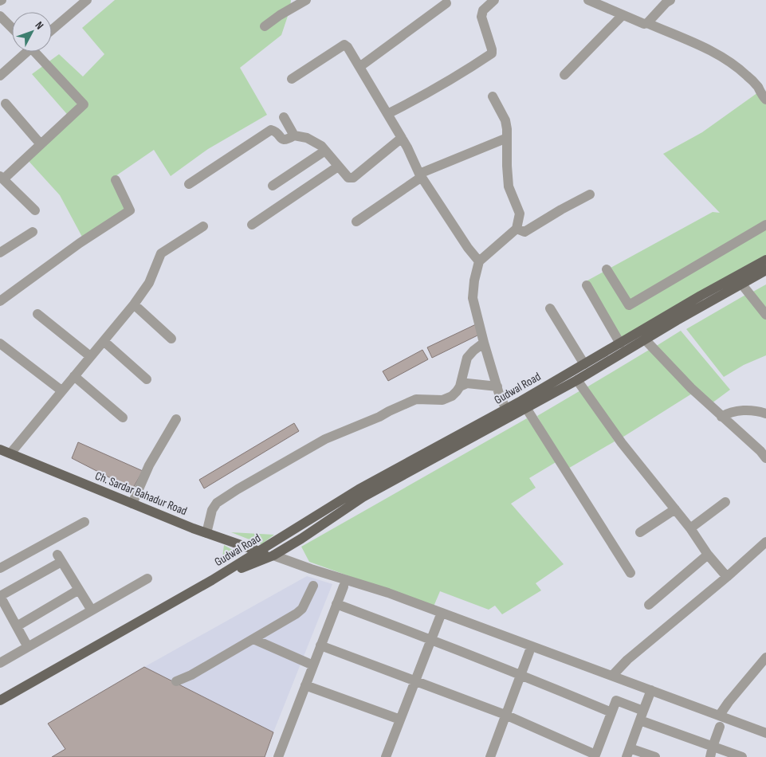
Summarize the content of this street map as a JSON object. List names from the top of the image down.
{
  "streets": {
    "main road": ["Gudwal Road", "Ch. Sardar Bahadur Road"]
  },
  "crossings": [
    ["Gudwal Road", "Ch. Sardar Bahadur Road"]
  ],
  "north": "top right"
}
